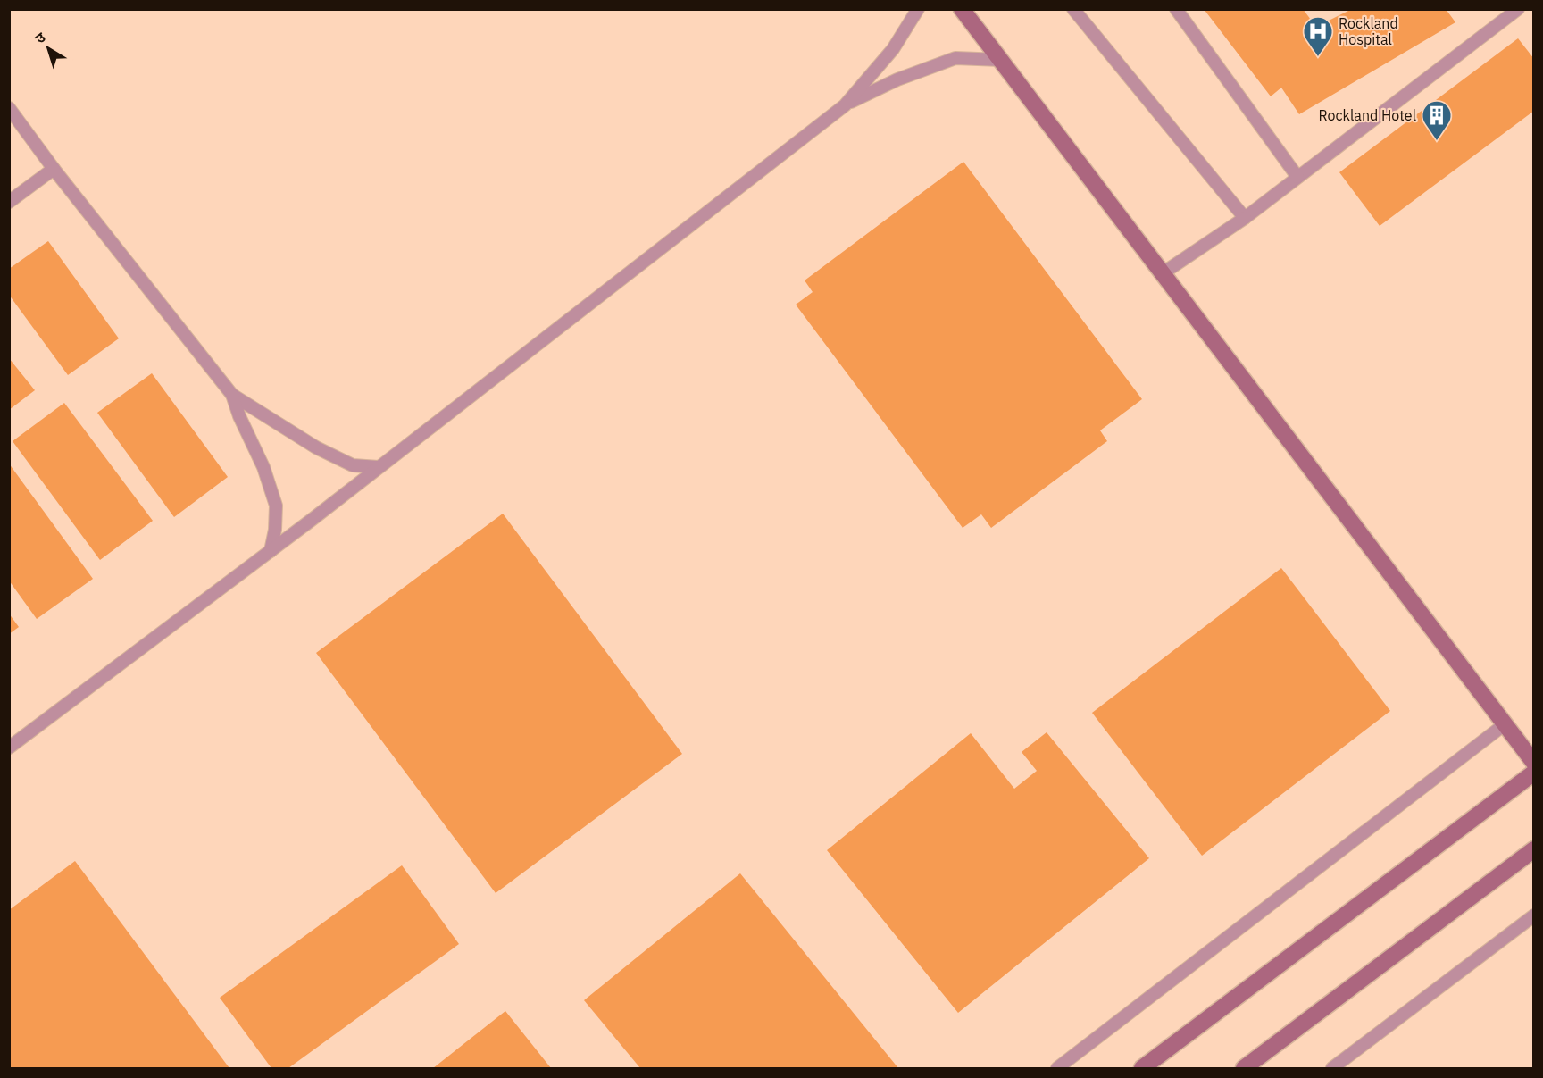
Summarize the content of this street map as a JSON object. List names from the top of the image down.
{
  "places": {
    "hospital": ["Rockland Hospital"],
    "building": ["Rockland Hotel"]
  },
  "north": "top left"
}
